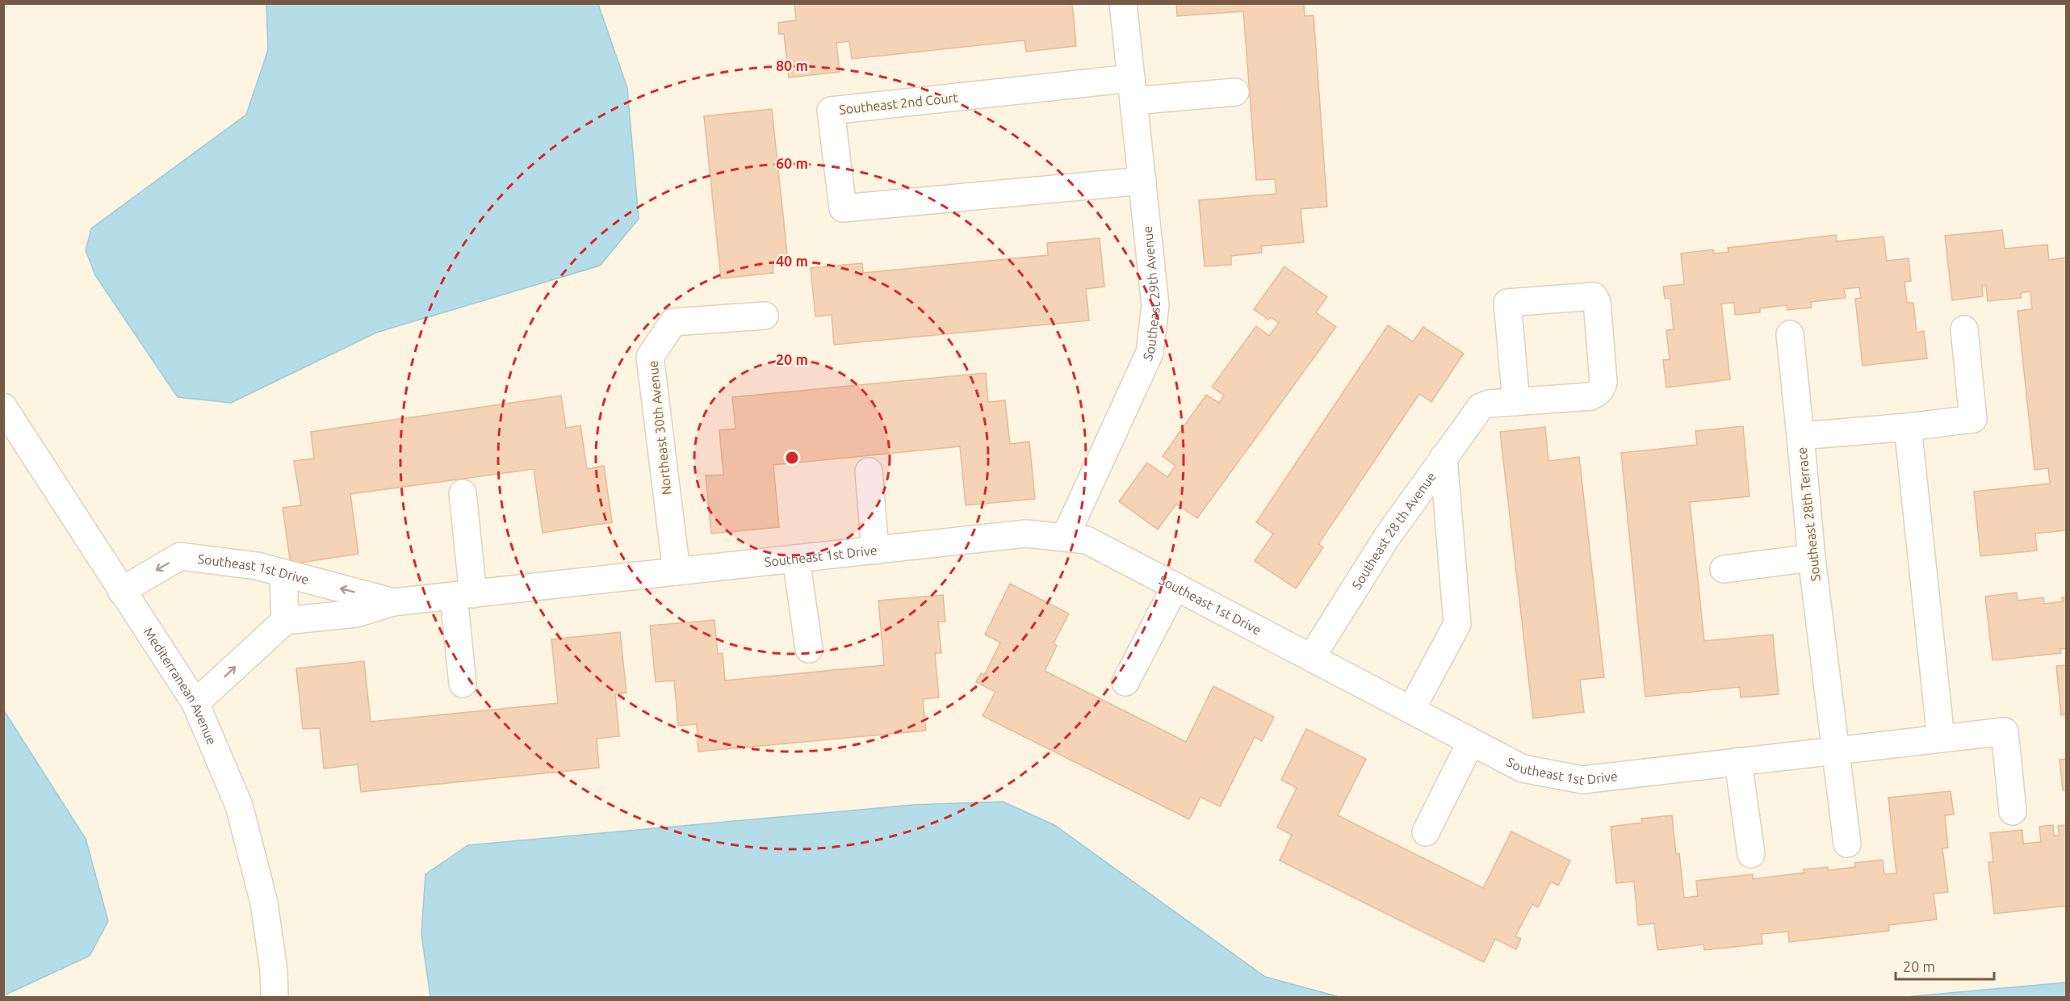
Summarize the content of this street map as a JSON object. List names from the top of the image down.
{
  "streets": {
    "street": [
      "Southeast 2nd Court",
      "Southeast 29th Avenue",
      "Northeast 30th Avenue",
      "Southeast 28th Terrace",
      "Southeast 28 th Avenue",
      "Southeast 1st Drive",
      "Mediterranean Avenue"
    ]
  },
  "crossings": [
    ["Southeast 2nd Court", "Southeast 29th Avenue"],
    ["Southeast 29th Avenue", "Southeast 1st Drive"],
    ["Northeast 30th Avenue", "Southeast 1st Drive"],
    ["Southeast 28th Terrace", "Southeast 1st Drive"],
    ["Southeast 28 th Avenue", "Southeast 1st Drive"],
    ["Southeast 1st Drive", "Mediterranean Avenue"]
  ],
  "scale_bar": "20 m",
  "rings": [
    "80 m",
    "60 m",
    "40 m",
    "20 m"
  ]
}
